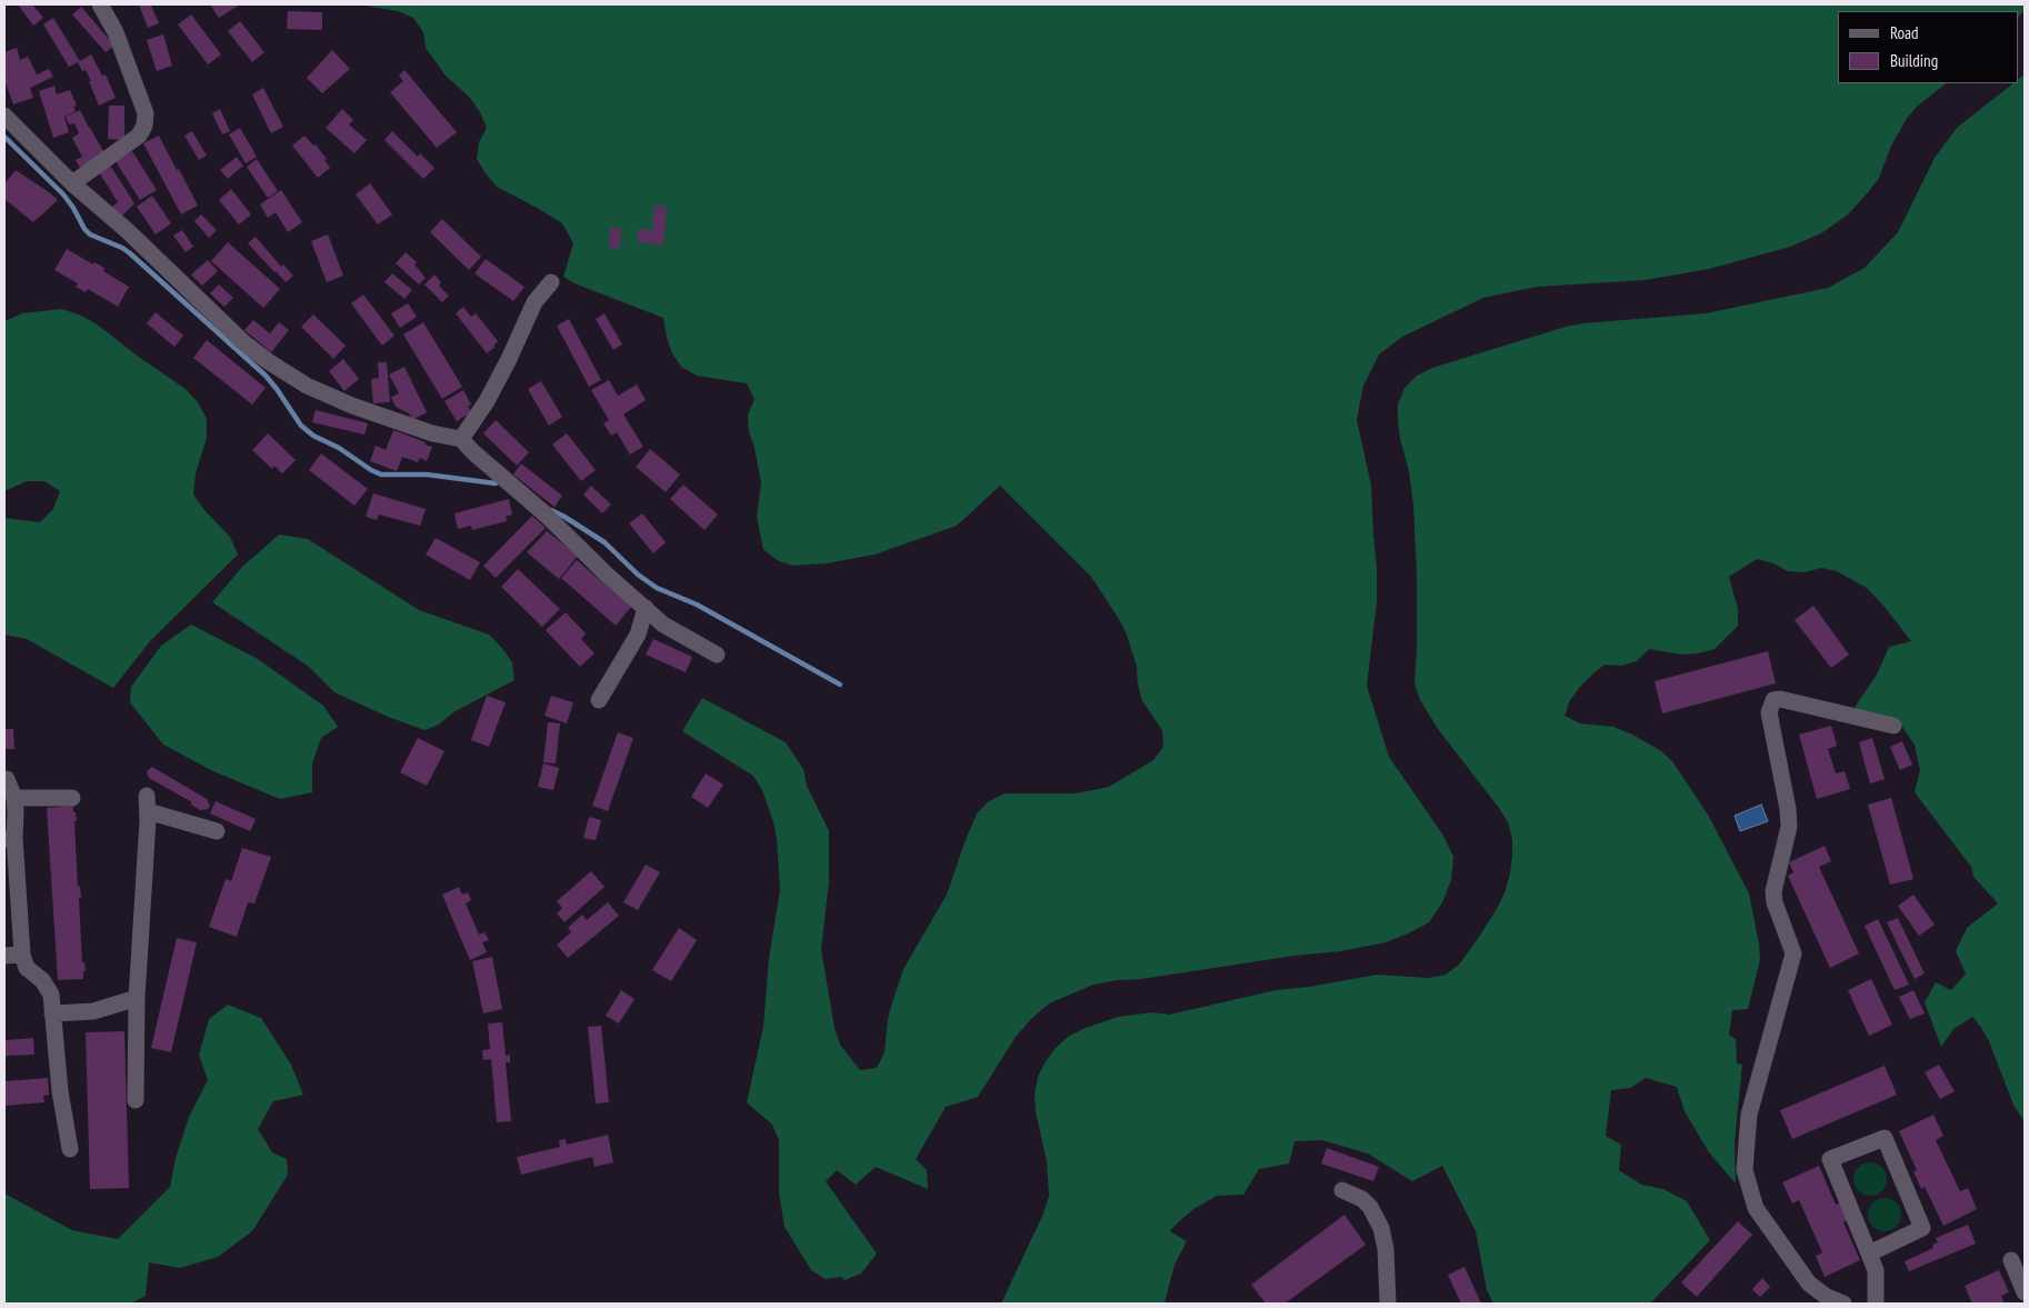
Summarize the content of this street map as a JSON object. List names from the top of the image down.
{
  "legend": ["Road", "Building"]
}
